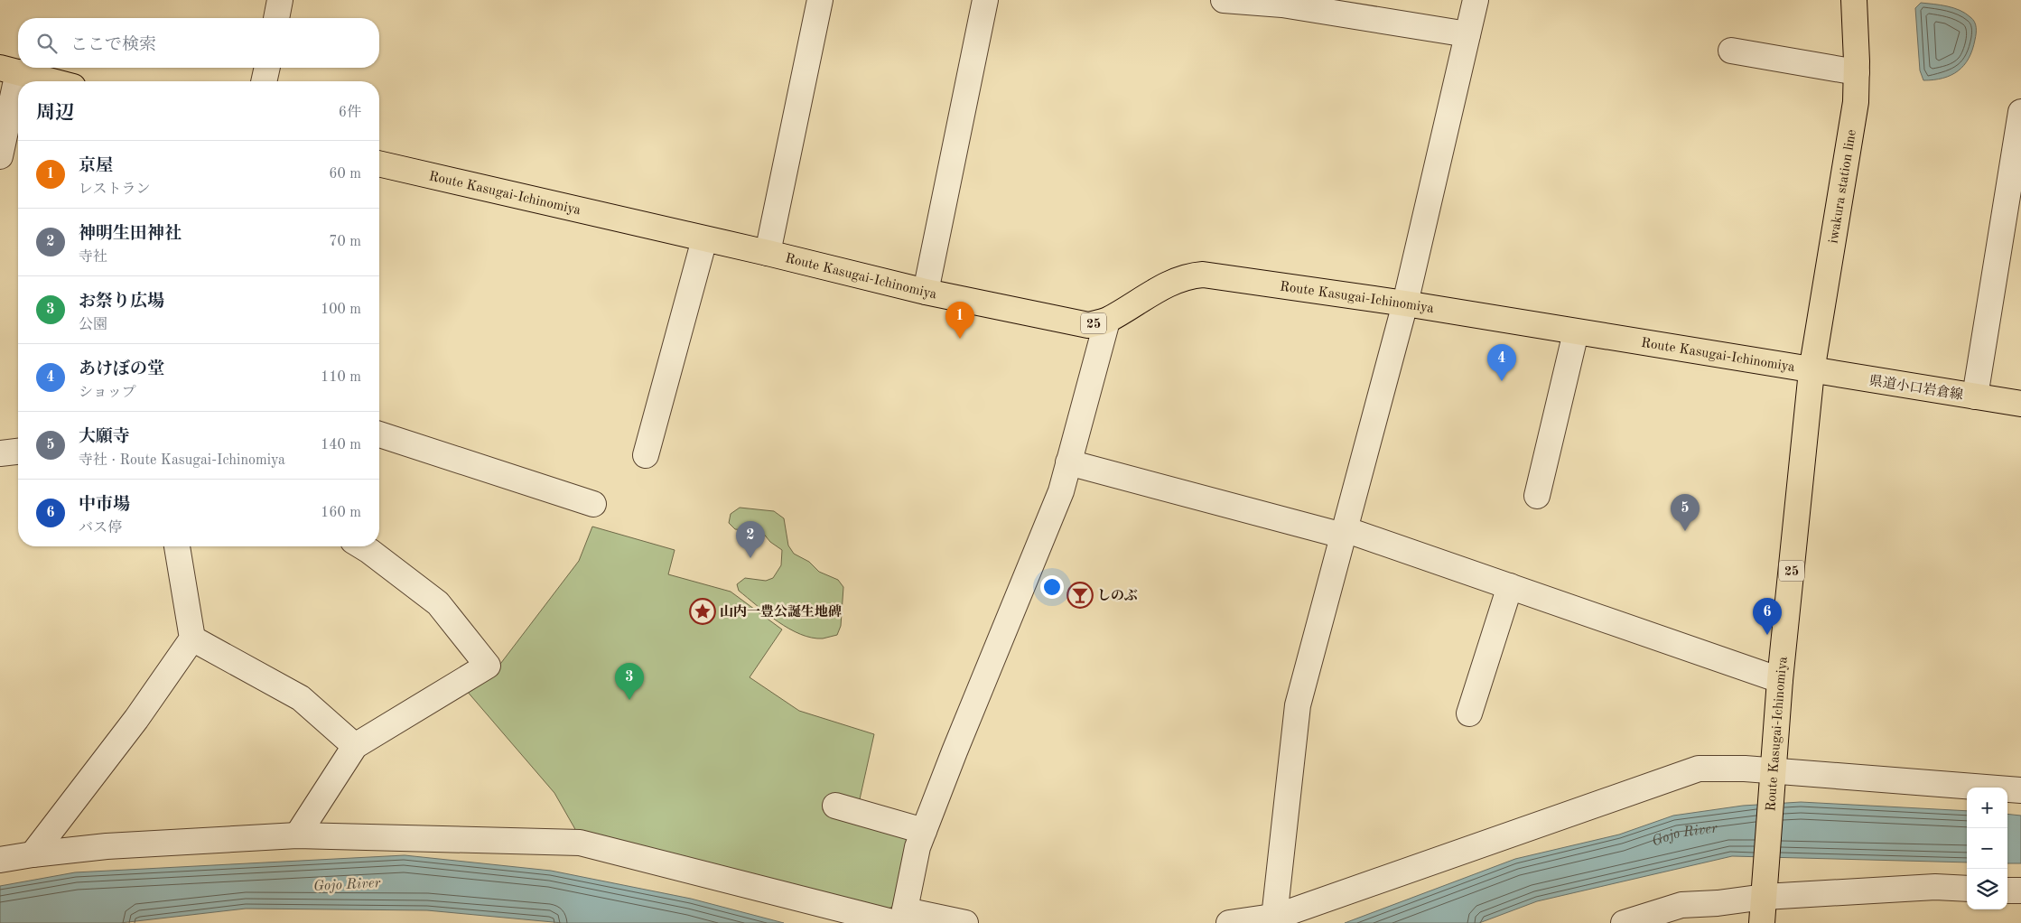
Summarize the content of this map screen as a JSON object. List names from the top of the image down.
{
  "streets": {
    "main road": [
      "iwakura station line",
      "Route Kasugai-Ichinomiya",
      "25",
      "県道小口岩倉線"
    ]
  },
  "crossings": [
    ["iwakura station line", "Route Kasugai-Ichinomiya"],
    ["iwakura station line", "県道小口岩倉線"],
    ["Route Kasugai-Ichinomiya", "県道小口岩倉線"]
  ],
  "water": ["Gojo River"],
  "places": {
    "bar": ["しのぶ"],
    "place": ["山内一豊公誕生地碑"]
  },
  "page": {
    "search": "ここで検索",
    "heading": ["周辺", "6件"],
    "list": [
      {
        "mark": "1",
        "name": "京屋",
        "note": "レストラン",
        "value": "60 m"
      },
      {
        "mark": "2",
        "name": "神明生田神社",
        "note": "寺社",
        "value": "70 m"
      },
      {
        "mark": "3",
        "name": "お祭り広場",
        "note": "公園",
        "value": "100 m"
      },
      {
        "mark": "4",
        "name": "あけぼの堂",
        "note": "ショップ",
        "value": "110 m"
      },
      {
        "mark": "5",
        "name": "大願寺",
        "note": "寺社 · Route Kasugai-Ichinomiya",
        "value": "140 m"
      },
      {
        "mark": "6",
        "name": "中市場",
        "note": "バス停",
        "value": "160 m"
      }
    ],
    "pins": [
      "1",
      "4",
      "5",
      "2",
      "6",
      "3"
    ],
    "map_buttons": ["+", "−"]
  }
}
